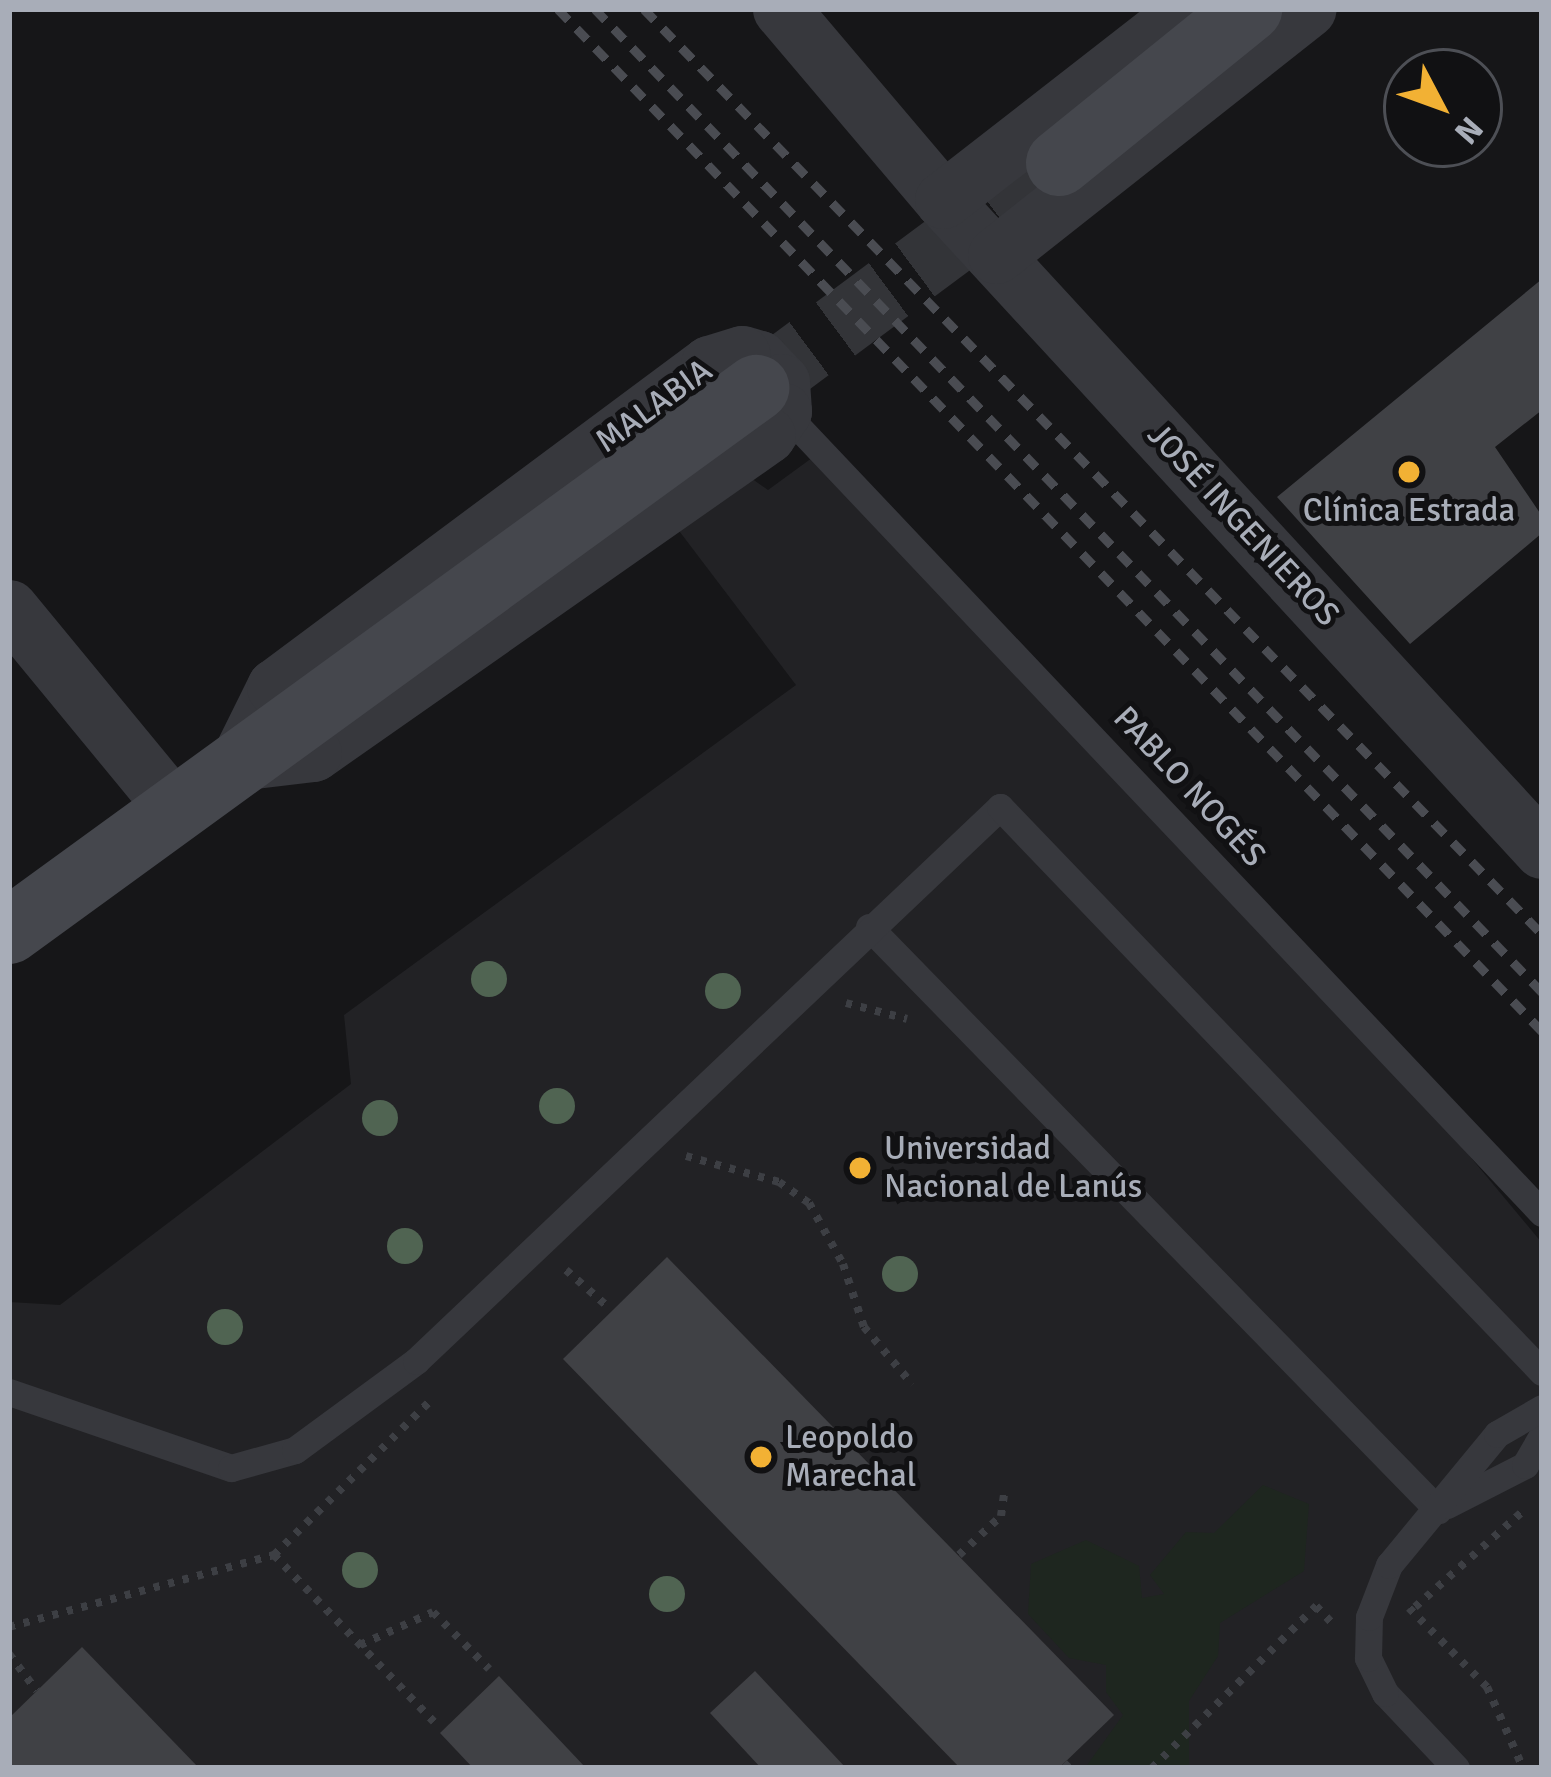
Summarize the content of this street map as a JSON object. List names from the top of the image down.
{
  "streets": {
    "main road": ["MALABIA"],
    "street": ["JOSÉ INGENIEROS"],
    "lane": ["PABLO NOGÉS"]
  },
  "crossings": [
    ["MALABIA", "PABLO NOGÉS"]
  ],
  "places": ["Clínica Estrada", "Universidad Nacional de Lanús", "Leopoldo Marechal"],
  "north": "bottom right"
}
